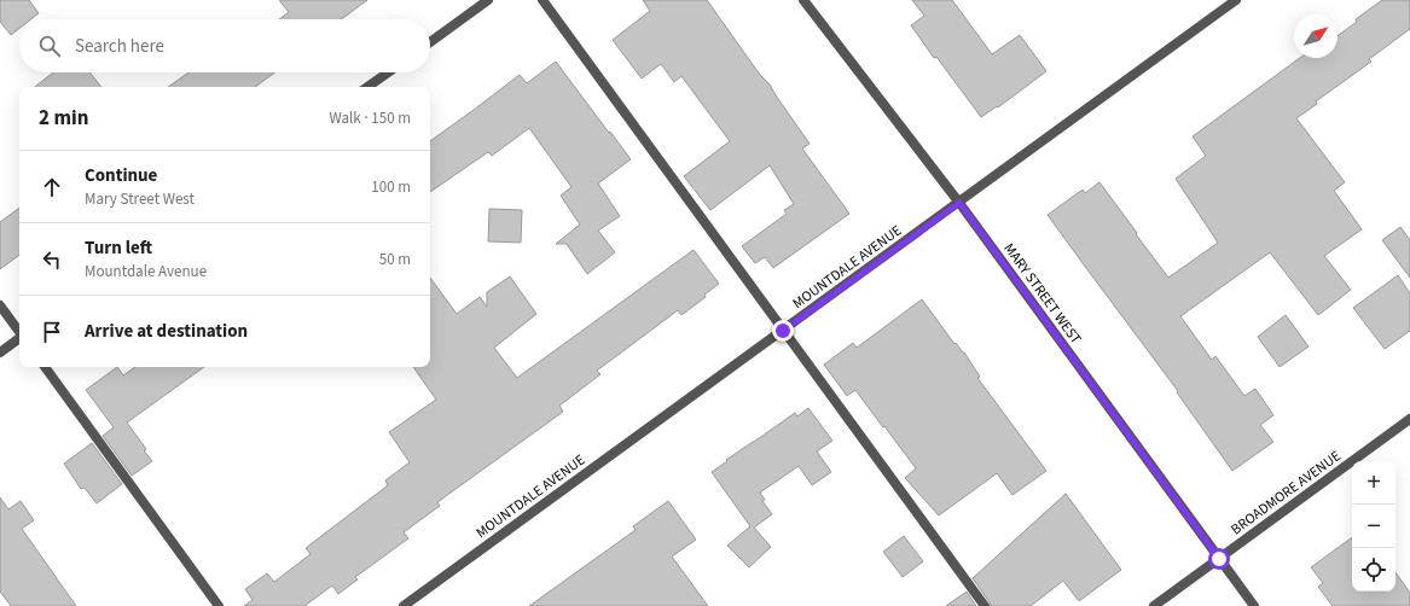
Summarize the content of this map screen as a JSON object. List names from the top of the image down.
{
  "streets": {
    "street": ["MOUNTDALE AVENUE", "MARY STREET WEST", "BROADMORE AVENUE"]
  },
  "crossings": [
    ["MOUNTDALE AVENUE", "MARY STREET WEST"],
    ["MARY STREET WEST", "BROADMORE AVENUE"]
  ],
  "north": "top right",
  "page": {
    "search": "Search here",
    "heading": ["2 min", "Walk · 150 m"],
    "list": [
      ["Continue", "Mary Street West", "100 m"],
      ["Turn left", "Mountdale Avenue", "50 m"],
      "Arrive at destination"
    ],
    "map_buttons": ["+", "−"]
  }
}
